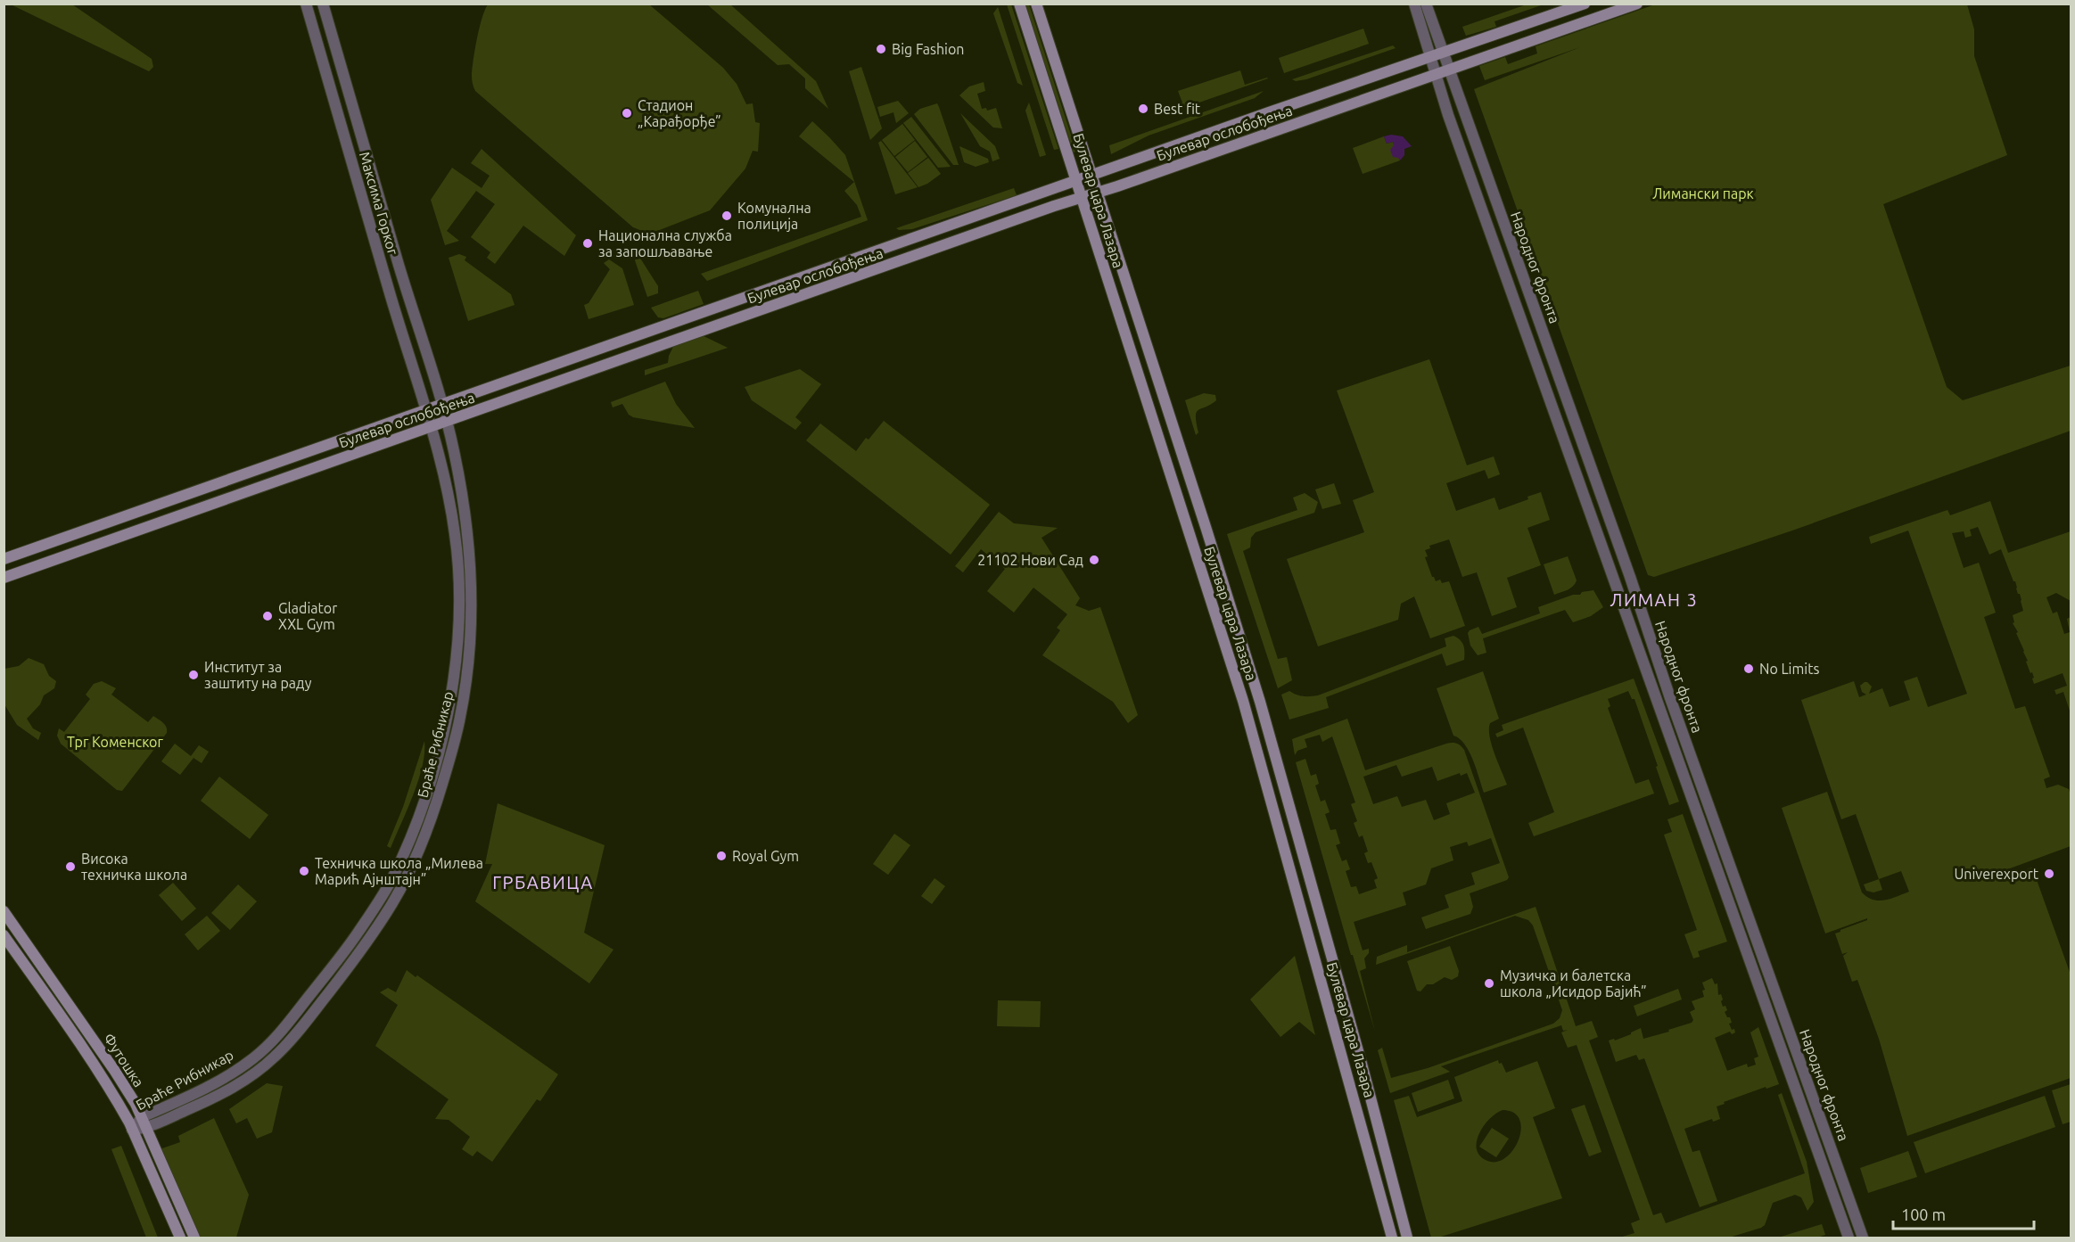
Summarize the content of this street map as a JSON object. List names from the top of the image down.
{
  "streets": {
    "main road": ["Булевар ослобођења", "Булевар цара Лазара", "Футошка"],
    "street": ["Максима Горког", "Народног фронта", "Браће Рибникар"]
  },
  "crossings": [
    ["Булевар ослобођења", "Булевар цара Лазара"],
    ["Булевар ослобођења", "Максима Горког"],
    ["Булевар ослобођења", "Народног фронта"],
    ["Булевар ослобођења", "Браће Рибникар"],
    ["Максима Горког", "Браће Рибникар"],
    ["Браће Рибникар", "Футошка"]
  ],
  "districts": ["ЛИМАН 3", "ГРБАВИЦА"],
  "parks": ["Лимански парк", "Трг Коменског"],
  "places": [
    "Big Fashion",
    "Best fit",
    "Стадион „Карађорђе”",
    "Комунална полиција",
    "Национална служба за запошљавање",
    "21102 Нови Сад",
    "Gladiator XXL Gym",
    "No Limits",
    "Институт за заштиту на раду",
    "Royal Gym",
    "Висока техничка школа",
    "Техничка школа „Милева Марић Ајнштајн”",
    "Univerexport",
    "Музичка и балетска школа „Исидор Бајић”"
  ],
  "scale_bar": "100 m"
}
